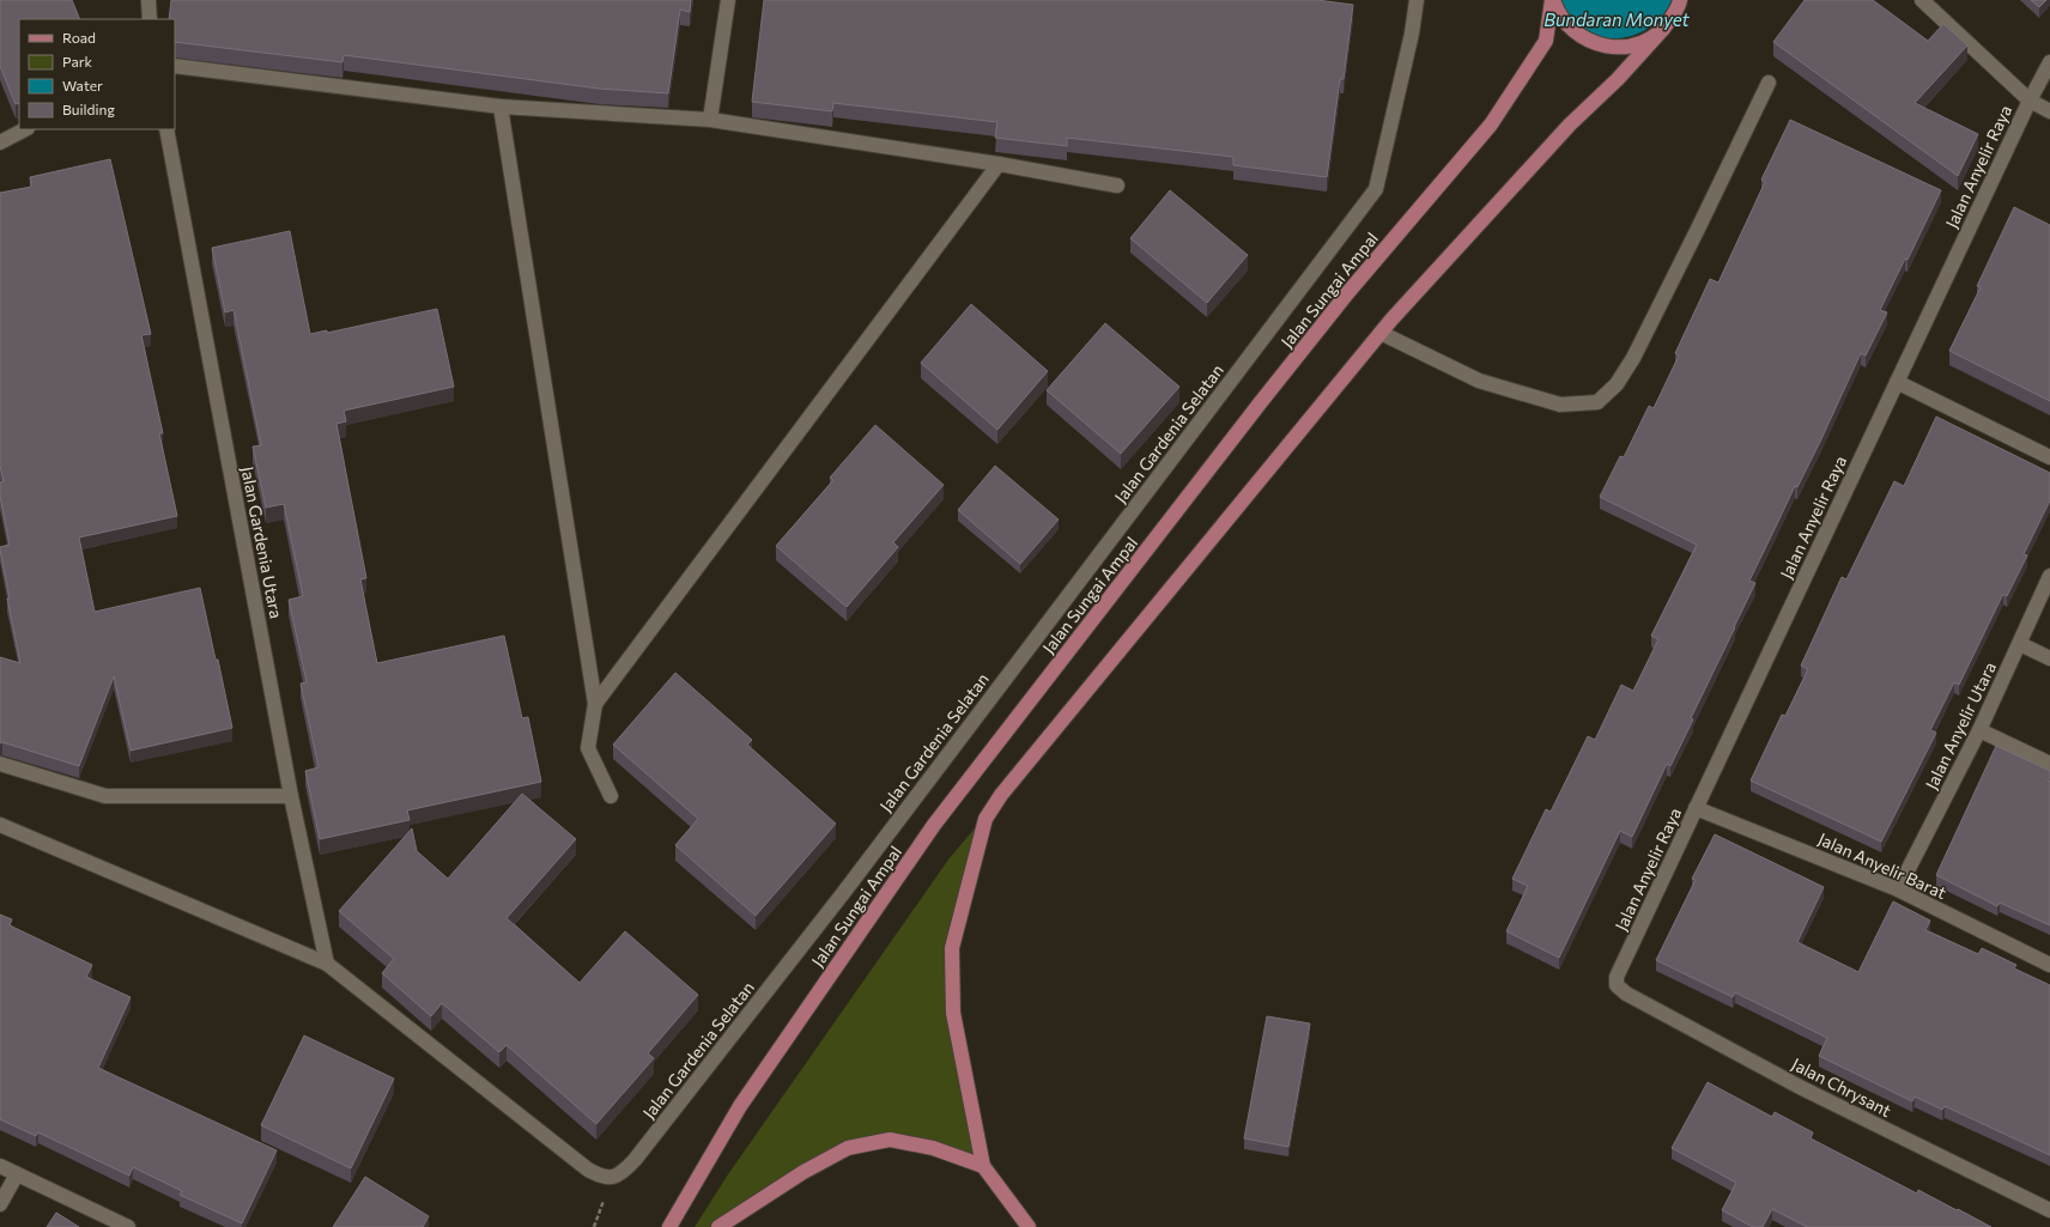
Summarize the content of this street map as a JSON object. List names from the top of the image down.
{
  "streets": {
    "main road": ["Jalan Sungai Ampal"],
    "street": [
      "Jalan Anyelir Raya",
      "Jalan Gardenia Selatan",
      "Jalan Gardenia Utara",
      "Jalan Anyelir Utara",
      "Jalan Anyelir Barat",
      "Jalan Chrysant"
    ]
  },
  "crossings": [
    ["Jalan Anyelir Raya", "Jalan Anyelir Barat"],
    ["Jalan Anyelir Raya", "Jalan Chrysant"],
    ["Jalan Gardenia Selatan", "Jalan Gardenia Utara"],
    ["Jalan Anyelir Utara", "Jalan Anyelir Barat"]
  ],
  "water": ["Bundaran Monyet"],
  "legend": [
    "Road",
    "Park",
    "Water",
    "Building"
  ]
}
